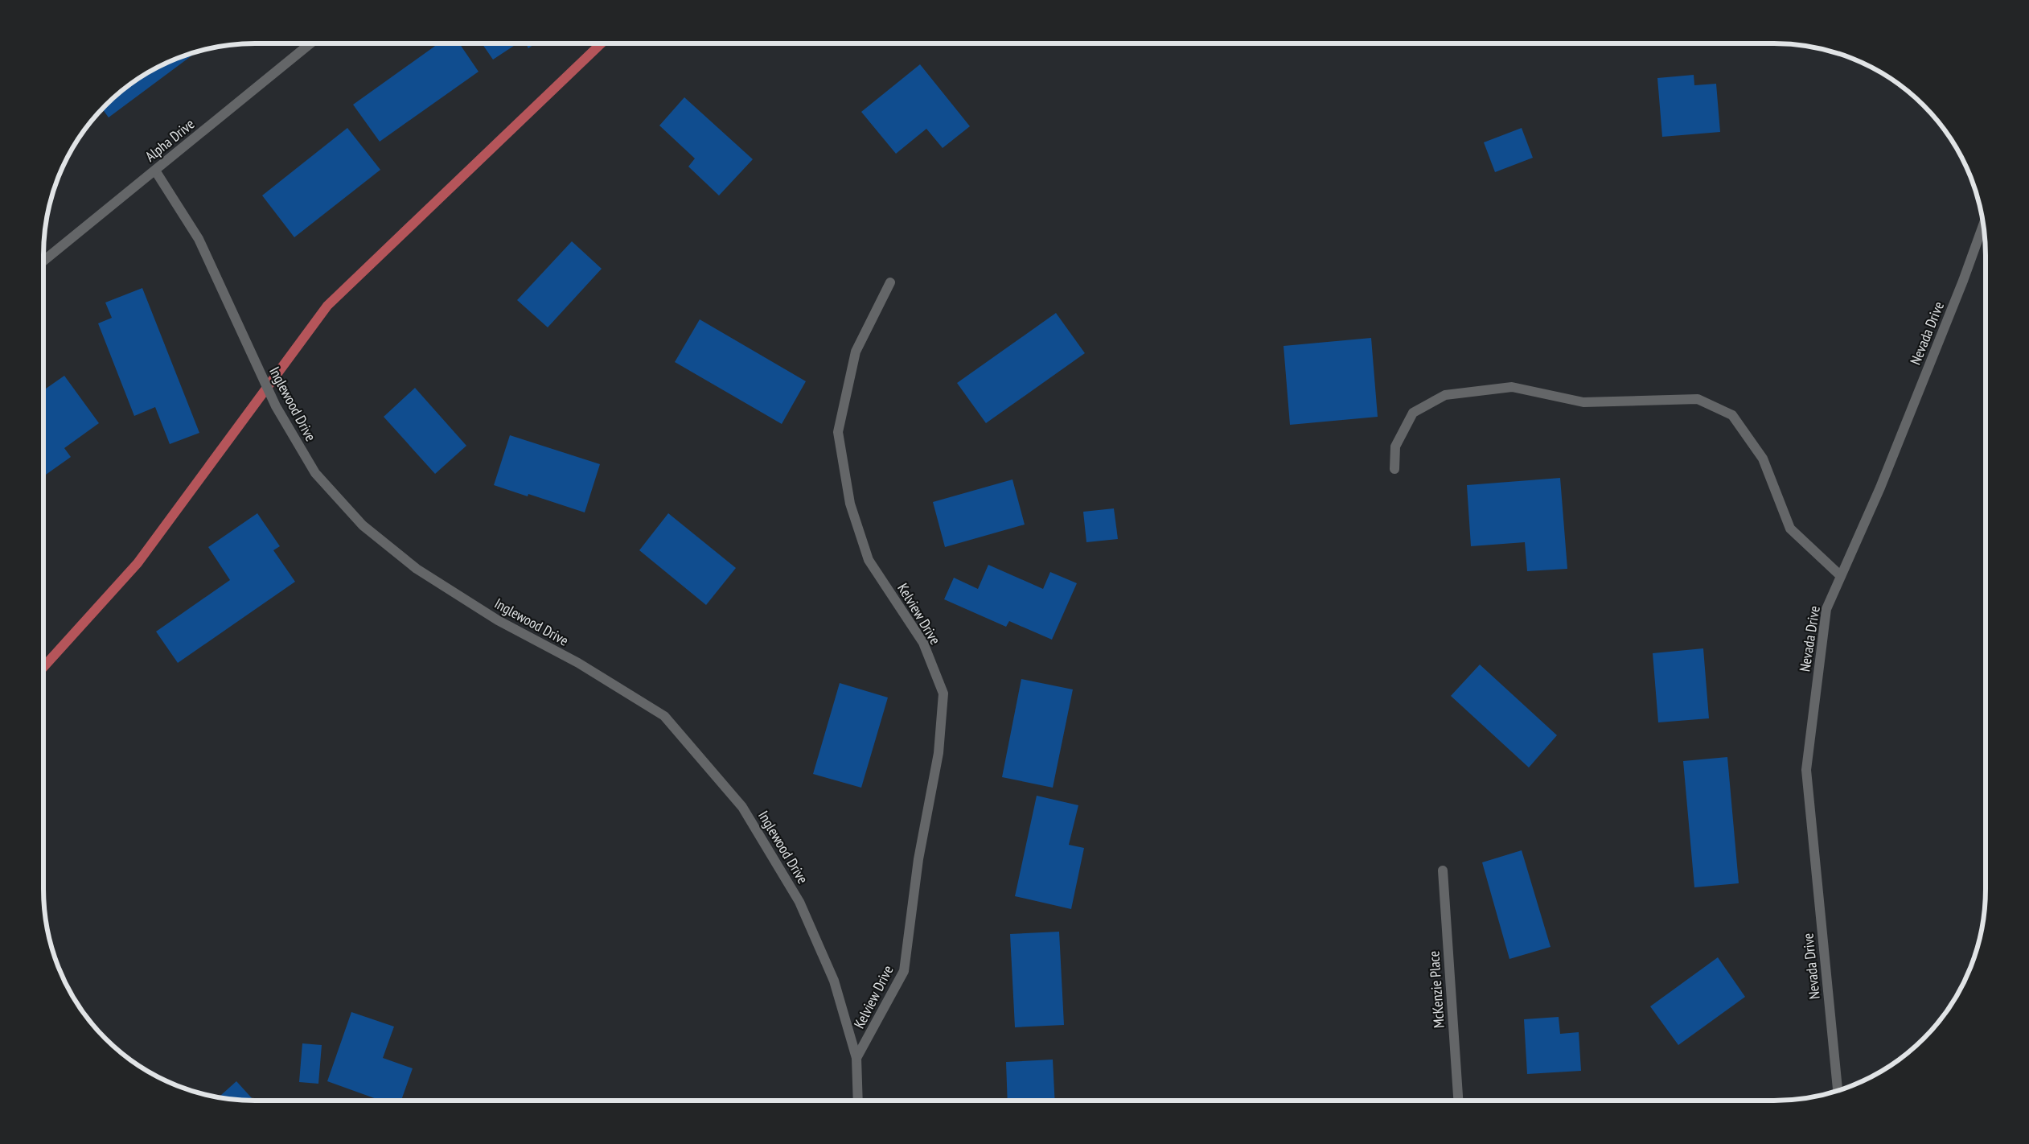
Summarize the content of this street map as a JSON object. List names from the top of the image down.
{
  "streets": {
    "street": [
      "Alpha Drive",
      "Nevada Drive",
      "Inglewood Drive",
      "Kelview Drive",
      "McKenzie Place"
    ]
  },
  "crossings": [
    ["Alpha Drive", "Inglewood Drive"],
    ["Inglewood Drive", "Kelview Drive"]
  ]
}
